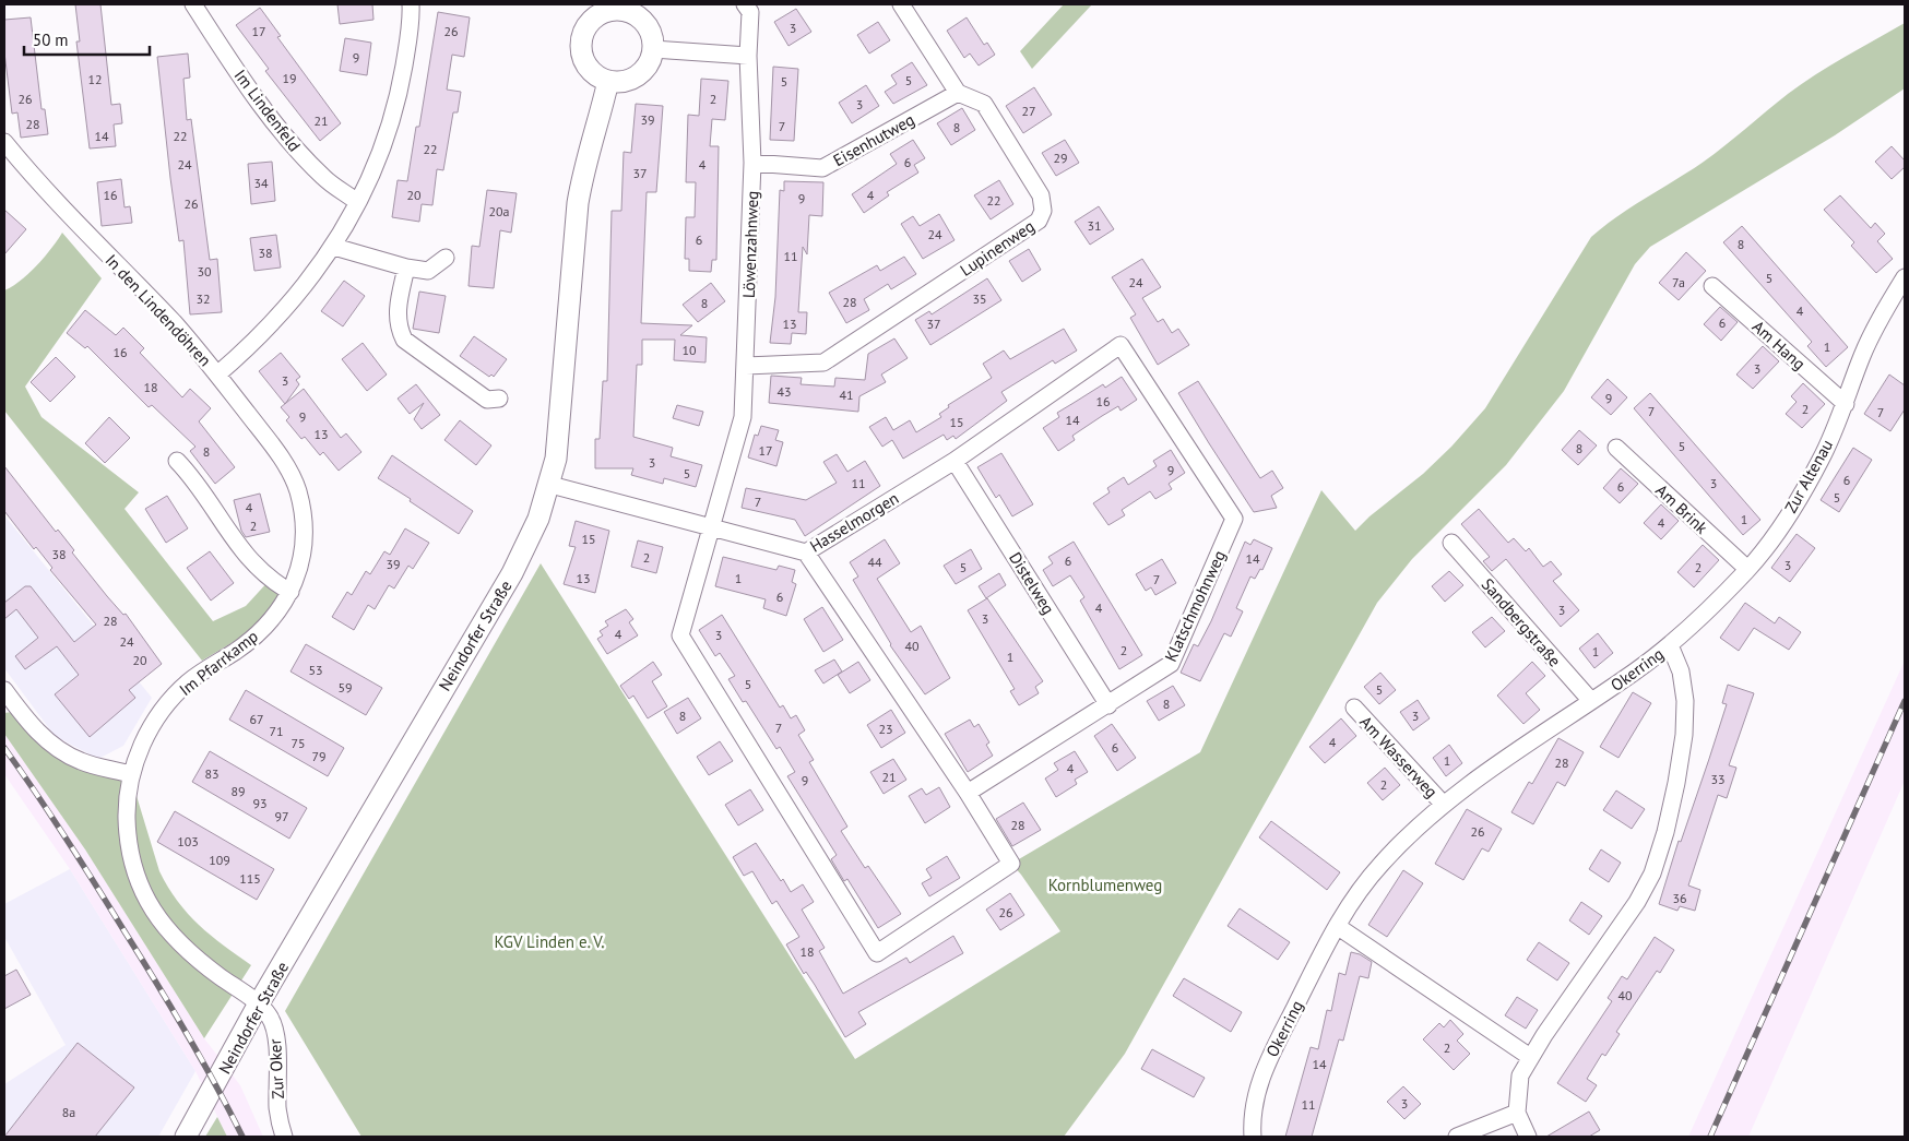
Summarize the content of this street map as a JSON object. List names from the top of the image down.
{
  "streets": {
    "street": [
      "Im Lindenfeld",
      "Eisenhutweg",
      "Löwenzahnweg",
      "Lupinenweg",
      "In den Lindendöhren",
      "Am Hang",
      "Zur Altenau",
      "Am Brink",
      "Hasselmorgen",
      "Distelweg",
      "Klatschmohnweg",
      "Sandbergstraße",
      "Neindorfer Straße",
      "Im Pfarrkamp",
      "Okerring",
      "Am Wasserweg",
      "Zur Oker"
    ]
  },
  "crossings": [
    ["Im Lindenfeld", "In den Lindendöhren"],
    ["Eisenhutweg", "Löwenzahnweg"],
    ["Eisenhutweg", "Lupinenweg"],
    ["Löwenzahnweg", "Lupinenweg"],
    ["Löwenzahnweg", "Hasselmorgen"],
    ["In den Lindendöhren", "Im Pfarrkamp"],
    ["Am Hang", "Zur Altenau"],
    ["Zur Altenau", "Am Brink"],
    ["Zur Altenau", "Okerring"],
    ["Hasselmorgen", "Distelweg"],
    ["Hasselmorgen", "Klatschmohnweg"],
    ["Hasselmorgen", "Neindorfer Straße"],
    ["Distelweg", "Klatschmohnweg"],
    ["Sandbergstraße", "Okerring"],
    ["Neindorfer Straße", "Im Pfarrkamp"],
    ["Neindorfer Straße", "Zur Oker"],
    ["Im Pfarrkamp", "Zur Oker"],
    ["Okerring", "Am Wasserweg"]
  ],
  "parks": ["Kornblumenweg", "KGV Linden e. V."],
  "house_numbers": [
    "3",
    "17",
    "26",
    "9",
    "19",
    "12",
    "5",
    "5",
    "26",
    "2",
    "3",
    "27",
    "39",
    "21",
    "28",
    "7",
    "8",
    "14",
    "22",
    "22",
    "29",
    "6",
    "24",
    "4",
    "37",
    "34",
    "16",
    "20",
    "4",
    "9",
    "22",
    "26",
    "20a",
    "31",
    "24",
    "6",
    "8",
    "38",
    "11",
    "30",
    "5",
    "24",
    "7a",
    "32",
    "35",
    "28",
    "8",
    "4",
    "6",
    "13",
    "37",
    "1",
    "10",
    "16",
    "3",
    "3",
    "18",
    "43",
    "41",
    "9",
    "16",
    "2",
    "7",
    "7",
    "9",
    "14",
    "15",
    "13",
    "5",
    "8",
    "17",
    "8",
    "3",
    "9",
    "5",
    "6",
    "11",
    "3",
    "6",
    "5",
    "7",
    "4",
    "1",
    "4",
    "2",
    "15",
    "38",
    "2",
    "14",
    "6",
    "44",
    "39",
    "3",
    "5",
    "2",
    "13",
    "1",
    "7",
    "6",
    "4",
    "3",
    "3",
    "28",
    "4",
    "3",
    "24",
    "40",
    "2",
    "1",
    "1",
    "20",
    "53",
    "5",
    "59",
    "5",
    "8",
    "8",
    "3",
    "67",
    "7",
    "23",
    "71",
    "4",
    "75",
    "6",
    "79",
    "1",
    "28",
    "4",
    "83",
    "21",
    "33",
    "9",
    "2",
    "89",
    "93",
    "97",
    "28",
    "26",
    "103",
    "109",
    "115",
    "36",
    "26",
    "18",
    "40",
    "2",
    "14",
    "3",
    "11",
    "8a"
  ],
  "scale_bar": "50 m"
}
